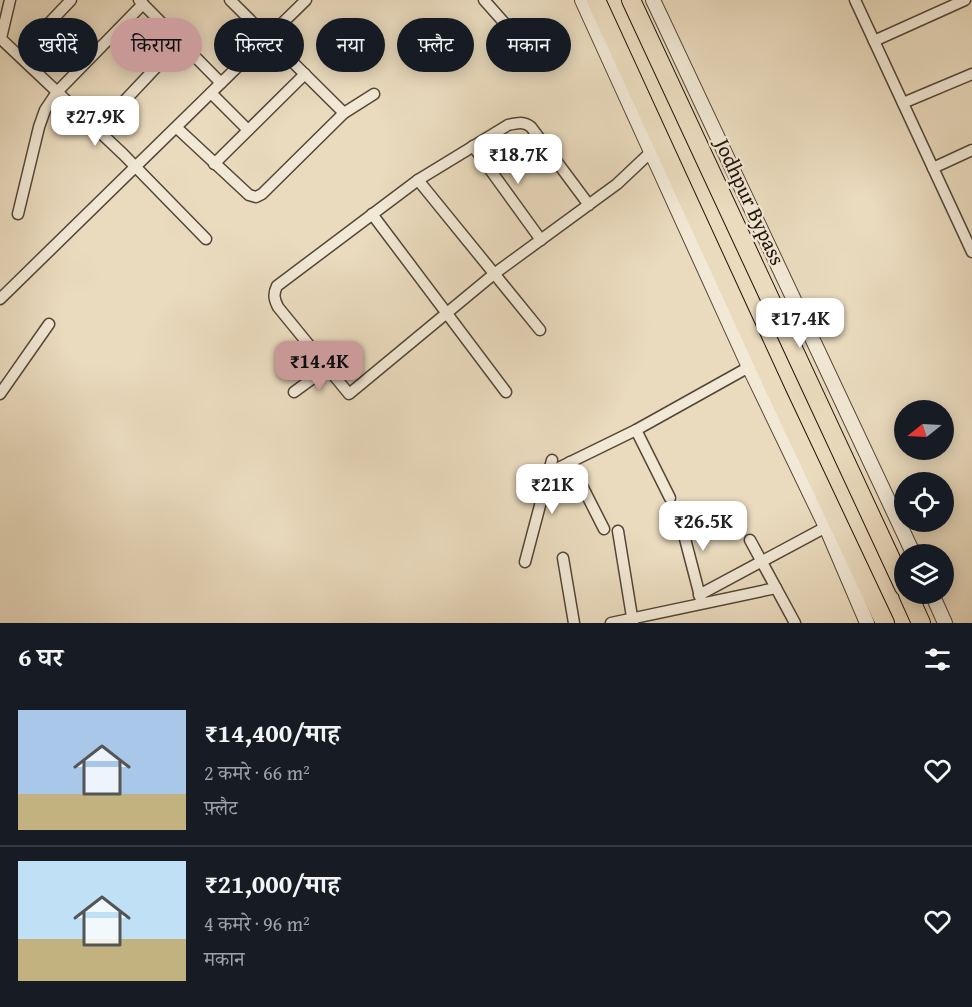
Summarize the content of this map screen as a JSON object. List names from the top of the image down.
{
  "streets": {
    "highway": ["Jodhpur Bypass"]
  },
  "north": "left",
  "page": {
    "chip": [
      "खरीदें",
      "किराया",
      "फ़िल्टर",
      "नया",
      "फ़्लैट",
      "मकान"
    ],
    "price": [
      "₹27.9K",
      "₹18.7K",
      "₹17.4K",
      "₹14.4K",
      "₹21K",
      "₹26.5K"
    ],
    "heading": "6 घर",
    "list": [
      {
        "name": "₹14,400/माह",
        "note": "2 कमरे · 66 m² · फ़्लैट"
      },
      {
        "name": "₹21,000/माह",
        "note": "4 कमरे · 96 m² · मकान"
      }
    ]
  }
}
